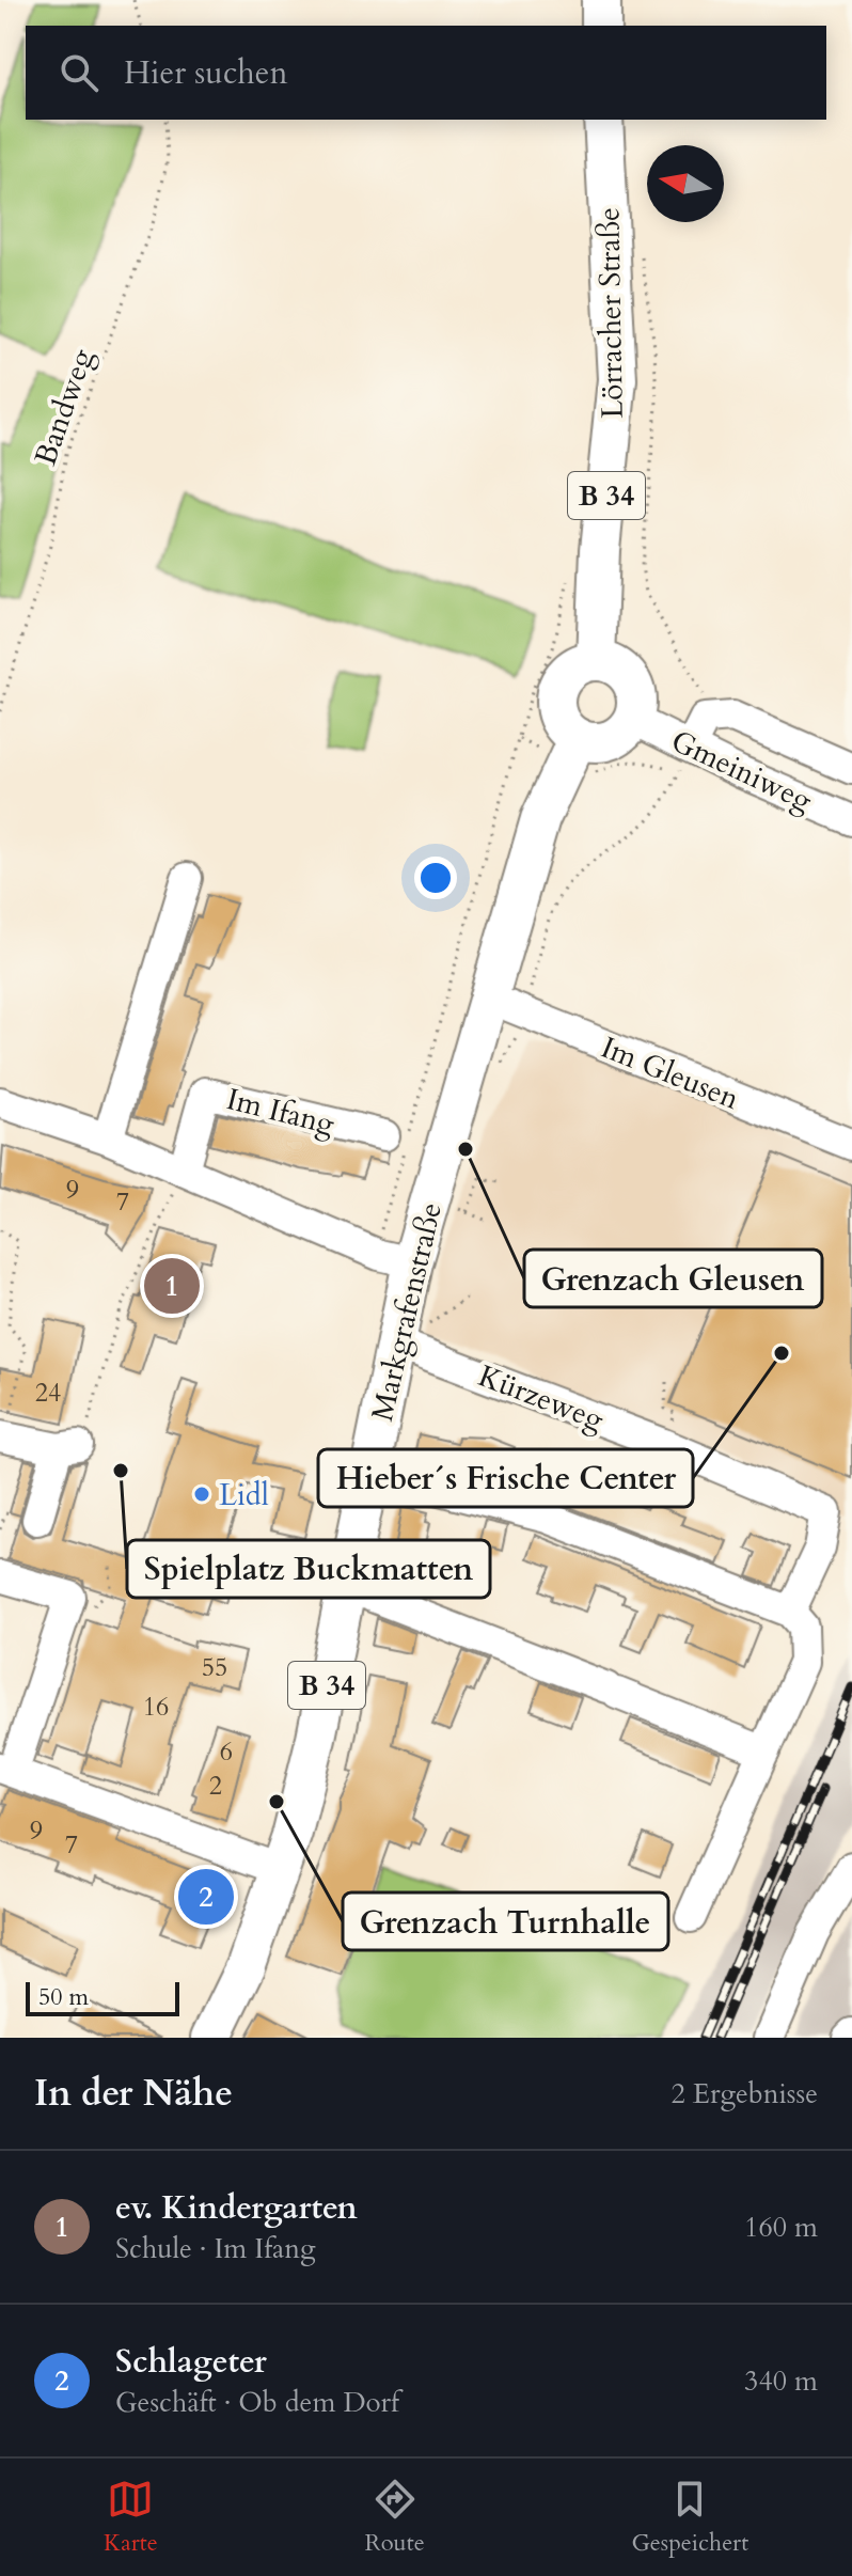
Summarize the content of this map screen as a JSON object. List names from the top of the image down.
{
  "streets": {
    "main road": ["Lörracher Straße", "B 34", "Markgrafenstraße"],
    "street": [
      "Gmeiniweg",
      "Im Gleusen",
      "Im Ifang",
      "Kürzeweg"
    ],
    "path": ["Bandweg"]
  },
  "crossings": [
    ["Lörracher Straße", "Gmeiniweg"],
    ["Lörracher Straße", "Markgrafenstraße"],
    ["Gmeiniweg", "Markgrafenstraße"],
    ["Im Gleusen", "Markgrafenstraße"],
    ["Markgrafenstraße", "Kürzeweg"]
  ],
  "places": [
    "Grenzach Gleusen",
    "Hieber´s Frische Center",
    "Spielplatz Buckmatten",
    "Lidl",
    "Grenzach Turnhalle"
  ],
  "house_numbers": [
    "9",
    "7",
    "24",
    "55",
    "16",
    "6",
    "2",
    "9",
    "7"
  ],
  "scale_bar": "50 m",
  "north": "left",
  "page": {
    "search": "Hier suchen",
    "pins": ["1", "2"],
    "scale": "50 m",
    "heading": ["In der Nähe", "2 Ergebnisse"],
    "list": [
      {
        "mark": "1",
        "name": "ev. Kindergarten",
        "note": "Schule · Im Ifang",
        "value": "160 m"
      },
      {
        "mark": "2",
        "name": "Schlageter",
        "note": "Geschäft · Ob dem Dorf",
        "value": "340 m"
      }
    ],
    "nav": ["Karte", "Route", "Gespeichert"]
  }
}
